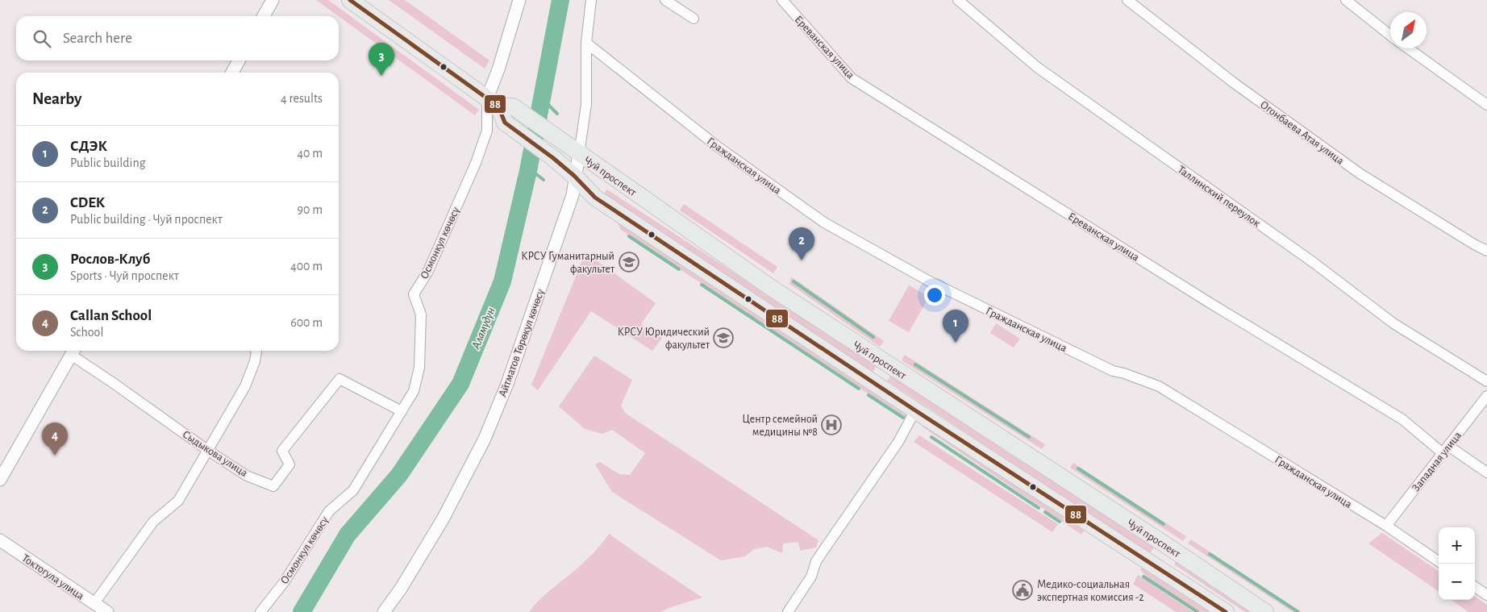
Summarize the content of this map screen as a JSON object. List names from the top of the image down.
{
  "streets": {
    "main road": ["Чуй проспект"],
    "street": [
      "Ереванская улица",
      "Огонбаева Атая улица",
      "Гражданская улица",
      "Таллинский переулок",
      "Осмонкул көчөсү",
      "Айтматов Төрөкул көчөсү",
      "Сыдыкова улица",
      "Западная улица",
      "Токтогула улица"
    ]
  },
  "crossings": [
    ["Ереванская улица", "Западная улица"],
    ["Гражданская улица", "Айтматов Төрөкул көчөсү"],
    ["Гражданская улица", "Западная улица"],
    ["Чуй проспект", "Осмонкул көчөсү"],
    ["Чуй проспект", "Айтматов Төрөкул көчөсү"],
    ["Осмонкул көчөсү", "Сыдыкова улица"]
  ],
  "water": ["Аламүдүн"],
  "places": {
    "school or university": ["КРСУ Гуманитарный факультет", "КРСУ Юридический факультет"],
    "hospital": ["Центр семейной медицины №8"],
    "public building": ["Медико-социальная экспертная комиссия -2"]
  },
  "lines": ["transit line 88"],
  "north": "top right",
  "page": {
    "search": "Search here",
    "pins": [
      "3",
      "2",
      "1",
      "4"
    ],
    "heading": ["Nearby", "4 results"],
    "list": [
      {
        "mark": "1",
        "name": "СДЭК",
        "note": "Public building",
        "value": "40 m"
      },
      {
        "mark": "2",
        "name": "CDEK",
        "note": "Public building · Чуй проспект",
        "value": "90 m"
      },
      {
        "mark": "3",
        "name": "Рослов-Клуб",
        "note": "Sports · Чуй проспект",
        "value": "400 m"
      },
      {
        "mark": "4",
        "name": "Callan School",
        "note": "School",
        "value": "600 m"
      }
    ],
    "map_buttons": ["+", "−"]
  }
}
